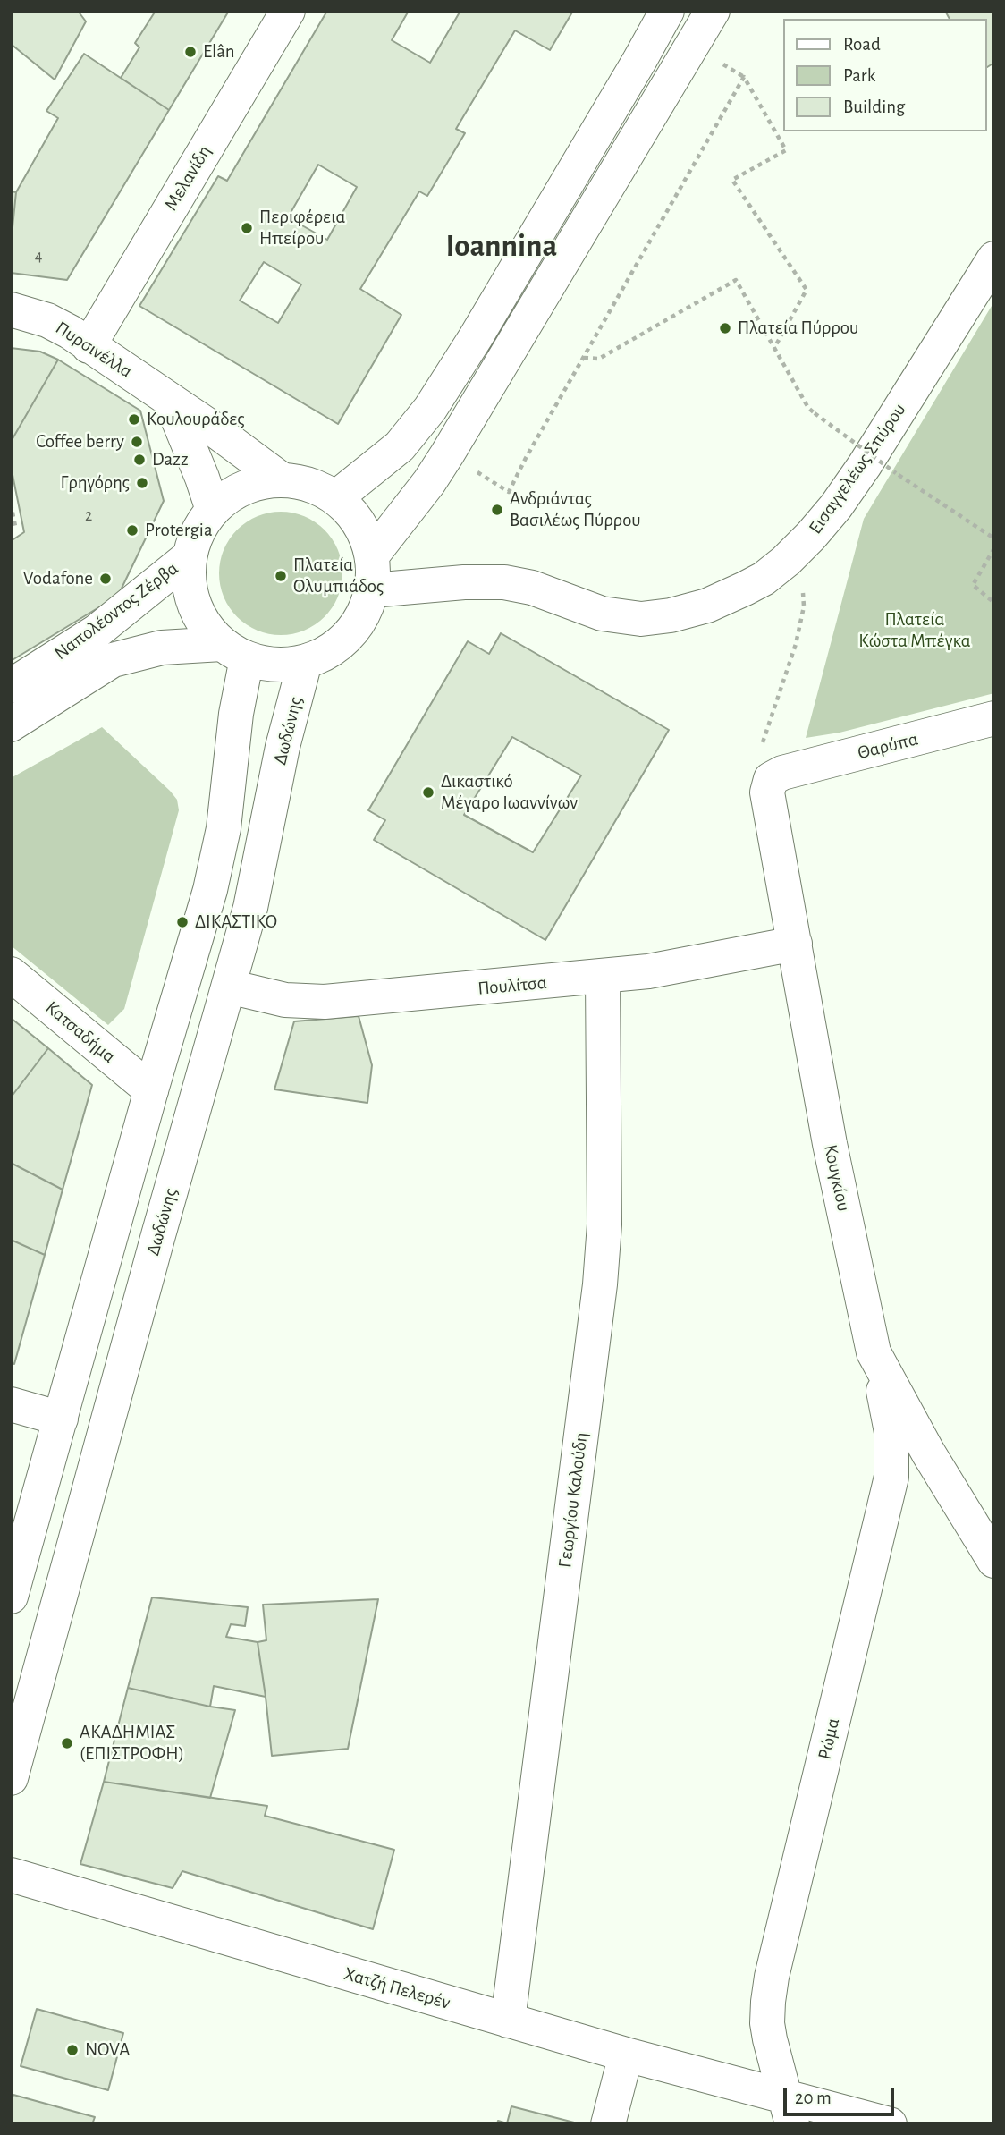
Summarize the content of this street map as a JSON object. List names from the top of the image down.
{
  "streets": {
    "street": [
      "Μελανίδη",
      "Πυρσινέλλα",
      "Εισαγγελέως Σπύρου",
      "Ναπολέοντος Ζέρβα",
      "Δωδώνης",
      "Θαρύπα",
      "Πουλίτσα",
      "Κατσαδήμα",
      "Κουγκίου",
      "Γεωργίου Καλούδη",
      "Ρώμα",
      "Χατζή Πελερέν"
    ]
  },
  "crossings": [
    ["Μελανίδη", "Πυρσινέλλα"],
    ["Πυρσινέλλα", "Εισαγγελέως Σπύρου"],
    ["Πυρσινέλλα", "Ναπολέοντος Ζέρβα"],
    ["Πυρσινέλλα", "Δωδώνης"],
    ["Εισαγγελέως Σπύρου", "Ναπολέοντος Ζέρβα"],
    ["Εισαγγελέως Σπύρου", "Δωδώνης"],
    ["Ναπολέοντος Ζέρβα", "Δωδώνης"],
    ["Δωδώνης", "Πουλίτσα"],
    ["Θαρύπα", "Κουγκίου"],
    ["Πουλίτσα", "Κουγκίου"],
    ["Πουλίτσα", "Γεωργίου Καλούδη"],
    ["Κουγκίου", "Ρώμα"],
    ["Γεωργίου Καλούδη", "Χατζή Πελερέν"],
    ["Ρώμα", "Χατζή Πελερέν"]
  ],
  "districts": ["Ioannina"],
  "parks": ["Πλατεία Κώστα Μπέγκα"],
  "places": [
    "Elân",
    "Περιφέρεια Ηπείρου",
    "Πλατεία Πύρρου",
    "Κουλουράδες",
    "Coffee berry",
    "Dazz",
    "Γρηγόρης",
    "Ανδριάντας Βασιλέως Πύρρου",
    "Protergia",
    "Πλατεία Ολυμπιάδος",
    "Vodafone",
    "Δικαστικό Μέγαρο Ιωαννίνων",
    "ΔΙΚΑΣΤΙΚΟ",
    "ΑΚΑΔΗΜΙΑΣ (ΕΠΙΣΤΡΟΦΗ)",
    "NOVA"
  ],
  "house_numbers": ["4", "2"],
  "legend": ["Road", "Park", "Building"],
  "scale_bar": "20 m"
}
